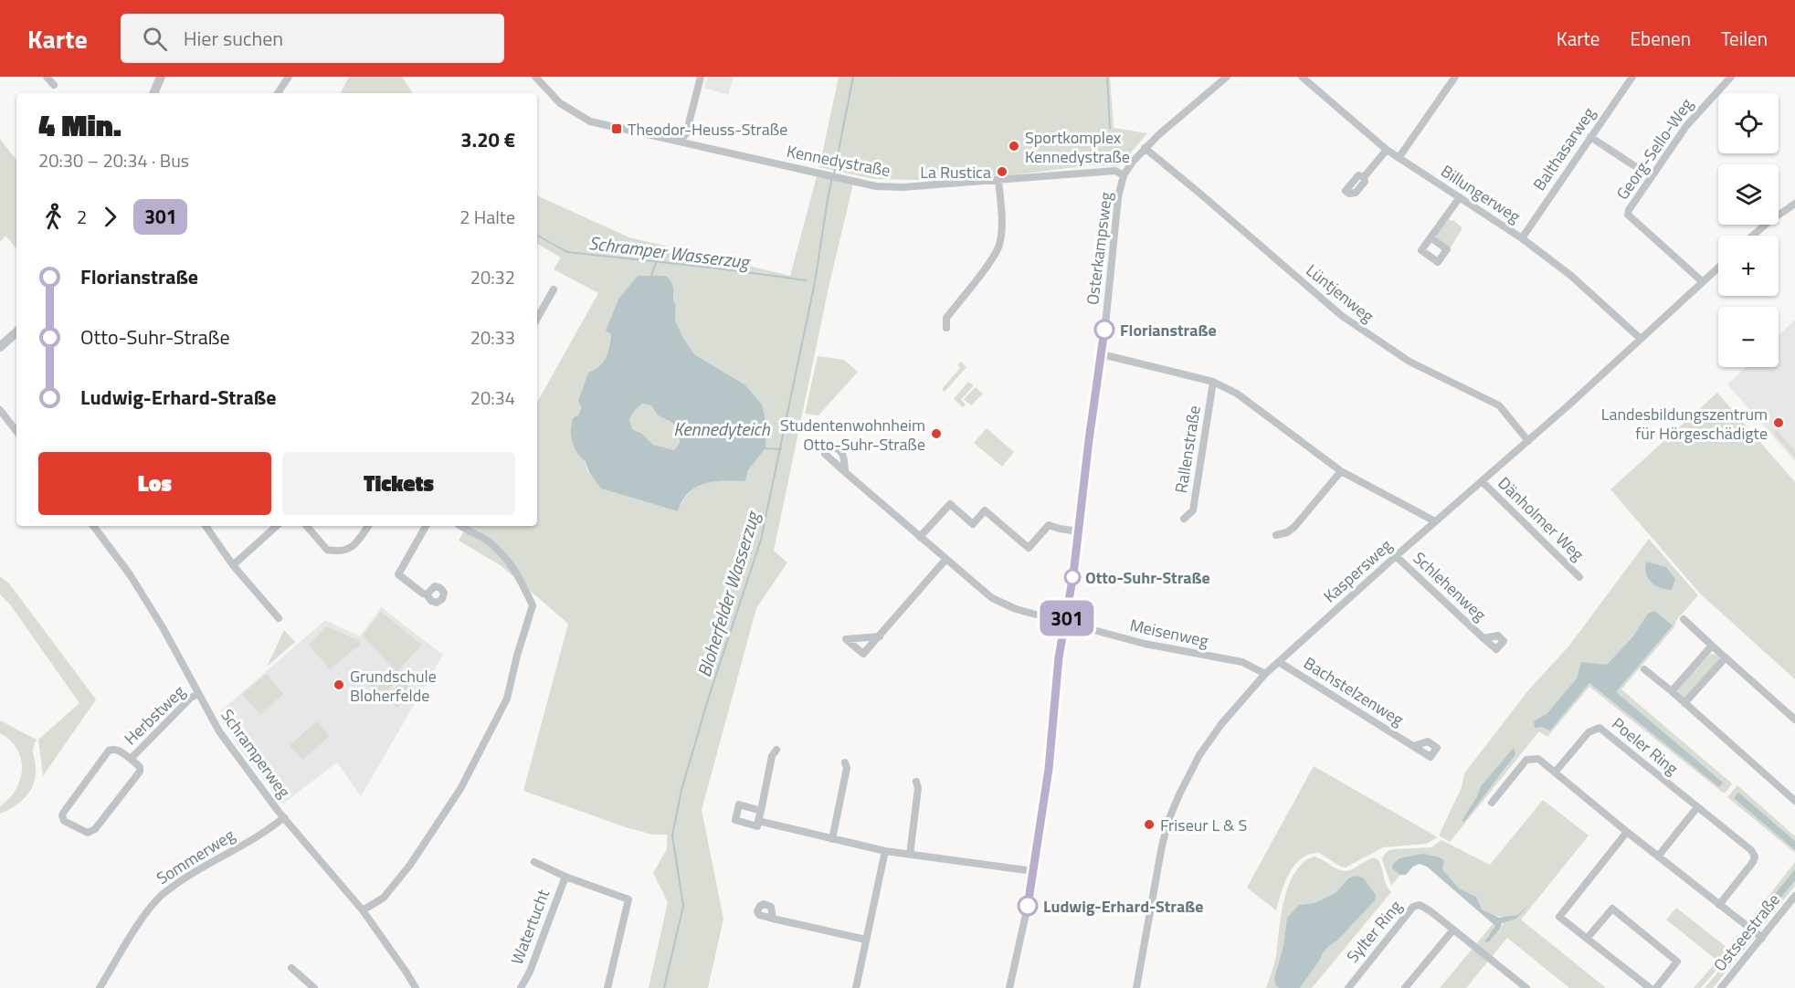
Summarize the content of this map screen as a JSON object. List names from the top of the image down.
{
  "streets": {
    "street": [
      "Balthasarweg",
      "Georg-Sello-Weg",
      "Kennedystraße",
      "Billungerweg",
      "Osterkampsweg",
      "Lüntjenweg",
      "Rallenstraße",
      "Dänholmer Weg",
      "Kaspersweg",
      "Schlehenweg",
      "Meisenweg",
      "Bachstelzenweg",
      "Herbstweg",
      "Poeler Ring",
      "Schramperweg",
      "Sommerweg",
      "Watertucht",
      "Sylter Ring",
      "Ostseestraße"
    ]
  },
  "crossings": [
    ["Balthasarweg", "Billungerweg"],
    ["Georg-Sello-Weg", "Kaspersweg"],
    ["Kennedystraße", "Osterkampsweg"],
    ["Billungerweg", "Kaspersweg"],
    ["Osterkampsweg", "Lüntjenweg"],
    ["Osterkampsweg", "Meisenweg"],
    ["Lüntjenweg", "Kaspersweg"],
    ["Dänholmer Weg", "Kaspersweg"],
    ["Kaspersweg", "Schlehenweg"],
    ["Kaspersweg", "Meisenweg"],
    ["Kaspersweg", "Bachstelzenweg"],
    ["Herbstweg", "Schramperweg"],
    ["Schramperweg", "Sommerweg"]
  ],
  "water": ["Schramper Wasserzug", "Kennedyteich", "Bloherfelder Wasserzug"],
  "places": {
    "transit": ["Theodor-Heuss-Straße"],
    "other": [
      "Sportkomplex Kennedystraße",
      "La Rustica",
      "Florianstraße",
      "Landesbildungszentrum für Hörgeschädigte",
      "Studentenwohnheim Otto-Suhr-Straße",
      "Otto-Suhr-Straße",
      "Grundschule Bloherfelde",
      "Friseur L & S",
      "Ludwig-Erhard-Straße"
    ]
  },
  "lines": ["bus line 301"],
  "page": {
    "header": "Karte",
    "search": "Hier suchen",
    "nav": ["Karte", "Ebenen", "Teilen"],
    "on_map": "301",
    "map_buttons": ["+", "−"],
    "heading": ["4 Min.", "20:30 – 20:34 · Bus", "3.20 €"],
    "legs": ["2", "301", "2 Halte"],
    "list": [
      {
        "name": "Florianstraße",
        "value": "20:32"
      },
      {
        "name": "Otto-Suhr-Straße",
        "value": "20:33"
      },
      {
        "name": "Ludwig-Erhard-Straße",
        "value": "20:34"
      }
    ],
    "buttons": ["Los", "Tickets"]
  }
}
